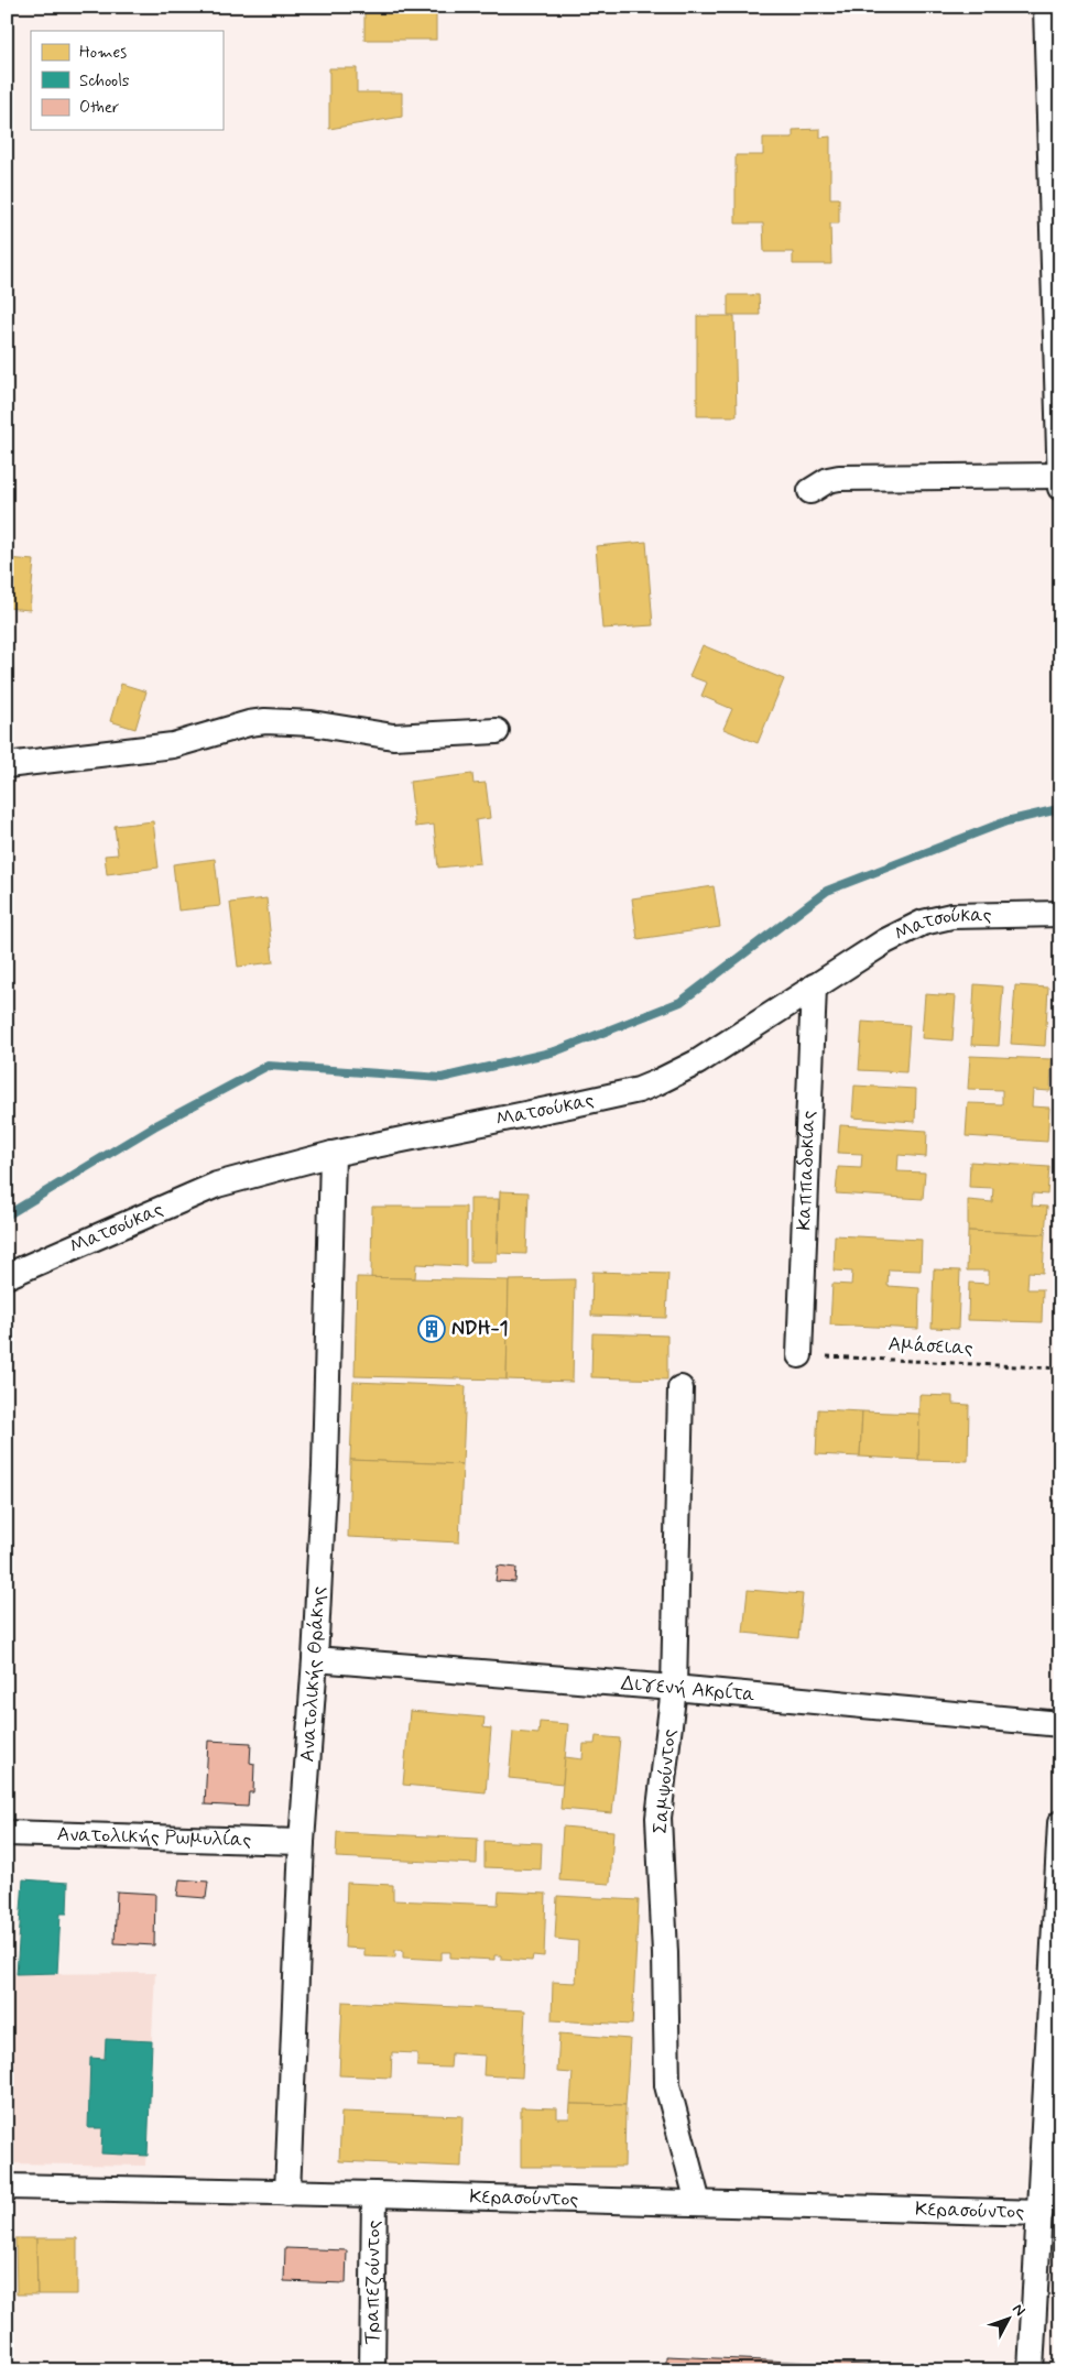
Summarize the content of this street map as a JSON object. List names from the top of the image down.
{
  "streets": {
    "street": [
      "Ματσούκας",
      "Καππαδοκίας",
      "Ανατολικής Θράκης",
      "Διγενή Ακρίτα",
      "Σαμψούντος",
      "Ανατολικής Ρωμυλίας",
      "Κερασούντος",
      "Τραπεζούντος"
    ],
    "path": ["Αμάσειας"]
  },
  "crossings": [
    ["Ματσούκας", "Καππαδοκίας"],
    ["Ματσούκας", "Ανατολικής Θράκης"],
    ["Καππαδοκίας", "Αμάσειας"],
    ["Ανατολικής Θράκης", "Διγενή Ακρίτα"],
    ["Ανατολικής Θράκης", "Ανατολικής Ρωμυλίας"],
    ["Ανατολικής Θράκης", "Κερασούντος"],
    ["Διγενή Ακρίτα", "Σαμψούντος"],
    ["Σαμψούντος", "Κερασούντος"],
    ["Κερασούντος", "Τραπεζούντος"]
  ],
  "places": {
    "building": ["NDH-1"]
  },
  "legend": ["Homes", "Schools", "Other"],
  "north": "top right"
}
